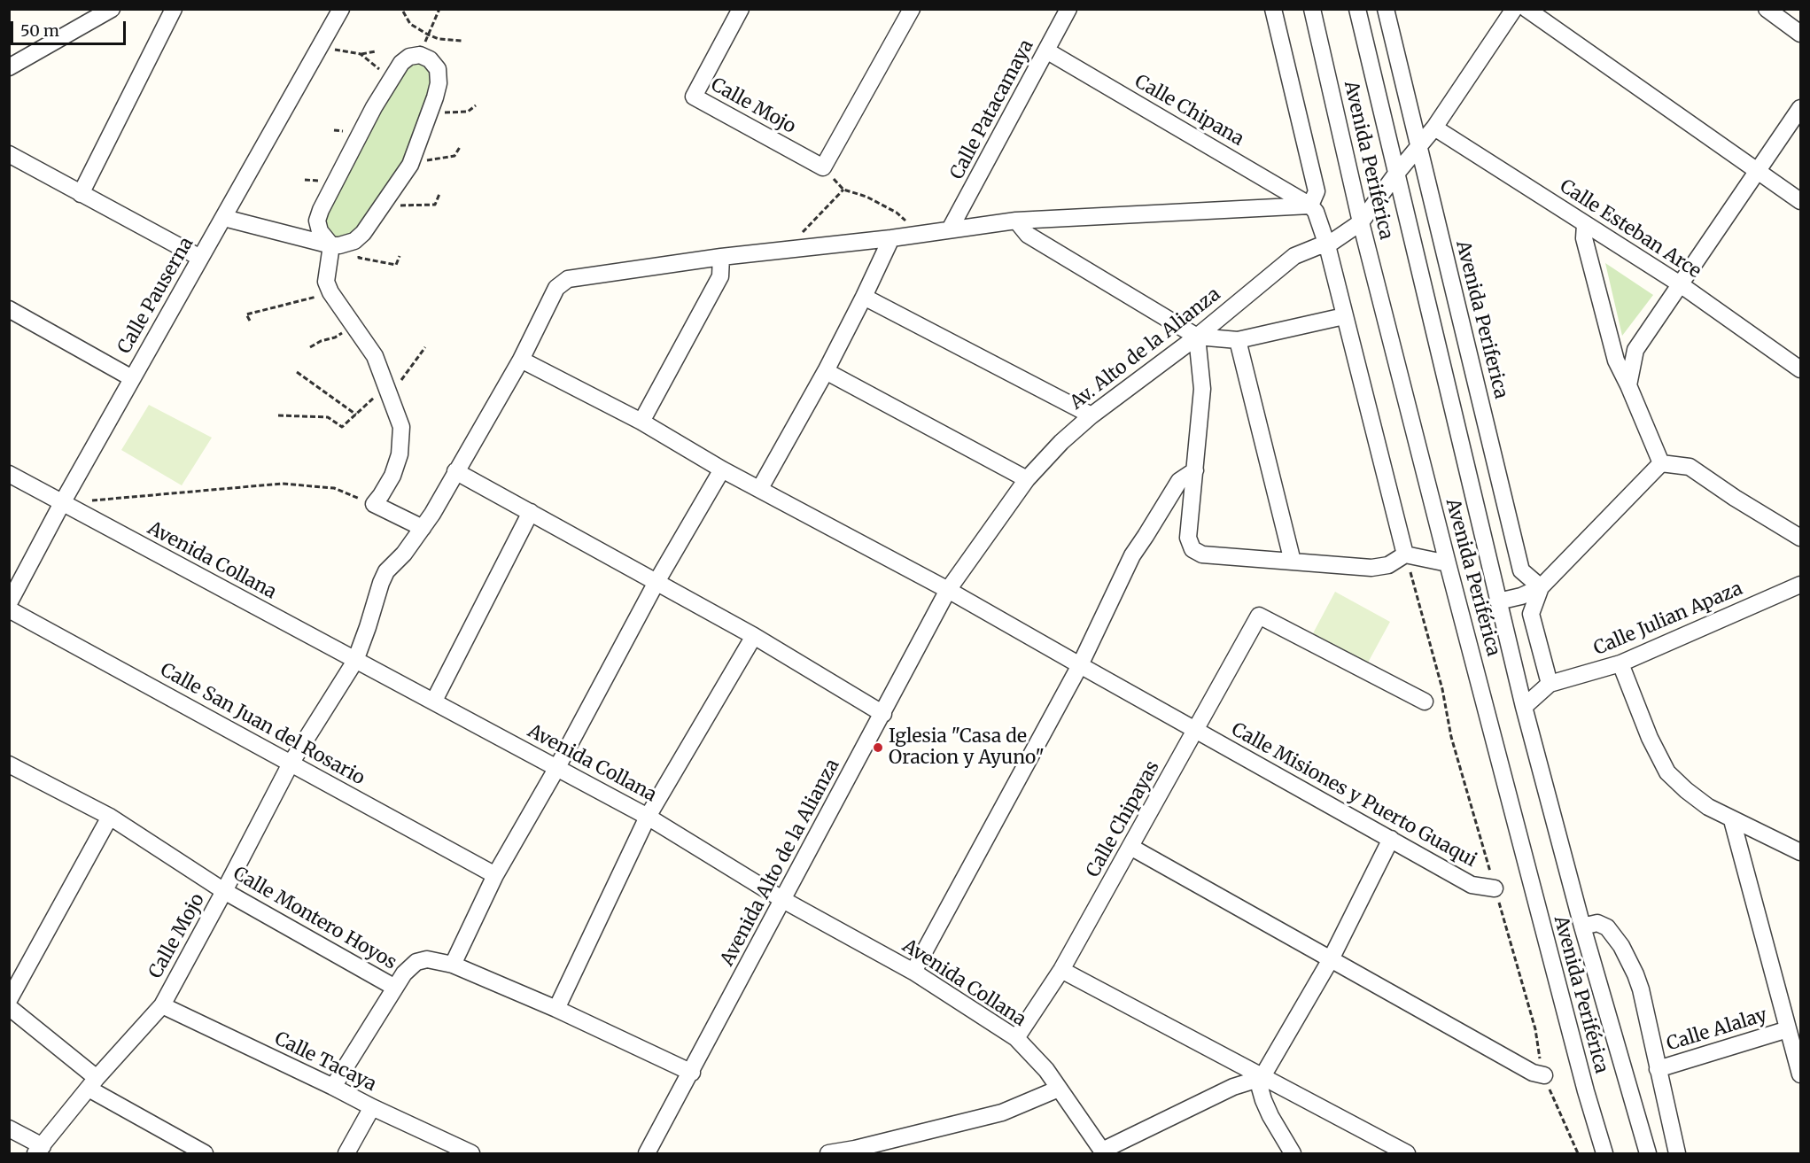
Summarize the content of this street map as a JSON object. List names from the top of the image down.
{
  "streets": {
    "street": [
      "Calle Mojo",
      "Calle Patacamaya",
      "Calle Chipana",
      "Avenida Periférica",
      "Calle Esteban Arce",
      "Calle Pauserna",
      "Avenida Periferica",
      "Av. Alto de la Alianza",
      "Avenida Collana",
      "Calle Julian Apaza",
      "Calle San Juan del Rosario",
      "Calle Misiones y Puerto Guaqui",
      "Calle Chipayas",
      "Avenida Alto de la Alianza",
      "Calle Montero Hoyos",
      "Calle Alalay",
      "Calle Tacaya"
    ]
  },
  "crossings": [
    ["Calle Mojo", "Calle Patacamaya"],
    ["Calle Mojo", "Calle Chipana"],
    ["Calle Mojo", "Avenida Collana"],
    ["Calle Mojo", "Calle San Juan del Rosario"],
    ["Calle Mojo", "Calle Misiones y Puerto Guaqui"],
    ["Calle Mojo", "Calle Montero Hoyos"],
    ["Calle Mojo", "Calle Tacaya"],
    ["Calle Patacamaya", "Calle Chipana"],
    ["Avenida Periférica", "Av. Alto de la Alianza"],
    ["Calle Esteban Arce", "Av. Alto de la Alianza"],
    ["Calle Pauserna", "Avenida Collana"],
    ["Avenida Periferica", "Av. Alto de la Alianza"],
    ["Av. Alto de la Alianza", "Calle Misiones y Puerto Guaqui"],
    ["Av. Alto de la Alianza", "Avenida Alto de la Alianza"],
    ["Avenida Collana", "Calle Chipayas"],
    ["Avenida Collana", "Avenida Alto de la Alianza"],
    ["Calle Misiones y Puerto Guaqui", "Calle Chipayas"],
    ["Calle Misiones y Puerto Guaqui", "Avenida Alto de la Alianza"],
    ["Avenida Alto de la Alianza", "Calle Montero Hoyos"]
  ],
  "places": ["Iglesia \"Casa de Oracion y Ayuno\""],
  "scale_bar": "50 m"
}
